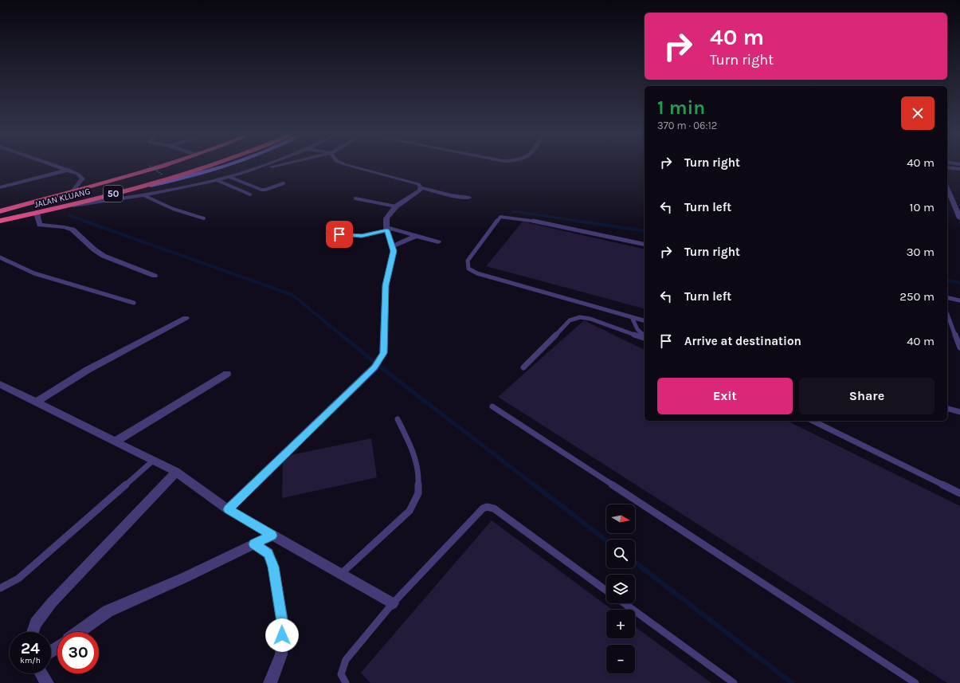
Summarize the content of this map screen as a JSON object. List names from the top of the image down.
{
  "streets": {
    "highway": ["50", "JALAN KLUANG"]
  },
  "north": "right",
  "page": {
    "turn": ["40 m", "Turn right"],
    "heading": ["1 min", "370 m · 06:12"],
    "list": [
      {
        "name": "Turn right",
        "value": "40 m"
      },
      {
        "name": "Turn left",
        "value": "10 m"
      },
      {
        "name": "Turn right",
        "value": "30 m"
      },
      {
        "name": "Turn left",
        "value": "250 m"
      },
      {
        "name": "Arrive at destination",
        "value": "40 m"
      }
    ],
    "buttons": ["Exit", "Share"],
    "map_buttons": ["+", "−"],
    "speed": "24 km/h",
    "limit": "30"
  }
}
